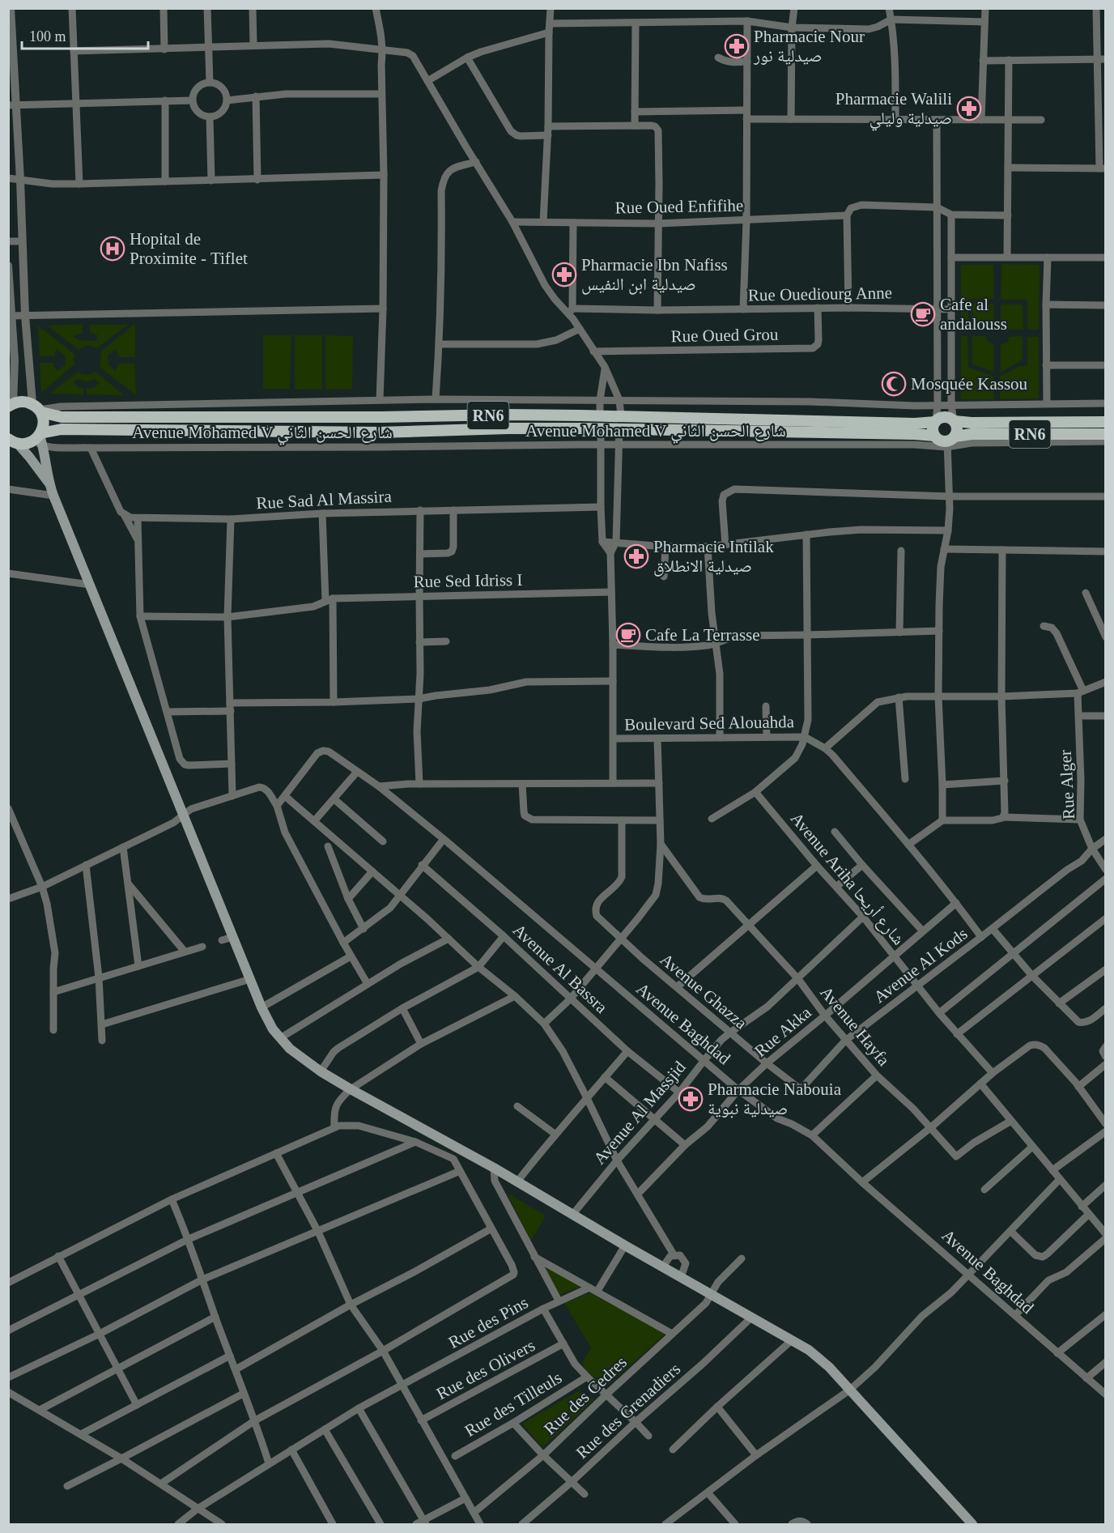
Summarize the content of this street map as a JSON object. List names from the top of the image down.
{
  "streets": {
    "main road": ["RN6"],
    "street": [
      "Rue Oued Enfifihe",
      "Rue Ouediourg Anne",
      "Rue Oued Grou",
      "Avenue Mohamed V شارع الحسن الثاني",
      "Rue Sad Al Massira",
      "Rue Sed Idriss I",
      "Boulevard Sed Alouahda",
      "Rue Alger",
      "Avenue Ariha شارع أريحا",
      "Avenue Al Kods",
      "Avenue Al Bassra",
      "Avenue Ghazza",
      "Avenue Baghdad",
      "Avenue Hayfa",
      "Rue Akka",
      "Avenue Al Massjid",
      "Rue des Pins",
      "Rue des Olivers",
      "Rue des Cedres",
      "Rue des Tilleuls",
      "Rue des Grenadiers"
    ]
  },
  "crossings": [
    ["Rue Ouediourg Anne", "Rue Oued Grou"],
    ["RN6", "Avenue Mohamed V شارع الحسن الثاني"],
    ["Rue Alger", "Avenue Al Kods"],
    ["Avenue Ariha شارع أريحا", "Avenue Al Kods"],
    ["Avenue Ariha شارع أريحا", "Rue Akka"],
    ["Avenue Ariha شارع أريحا", "Avenue Al Massjid"],
    ["Avenue Al Kods", "Avenue Ghazza"],
    ["Avenue Al Kods", "Avenue Hayfa"],
    ["Avenue Al Bassra", "Avenue Al Massjid"],
    ["Avenue Ghazza", "Rue Akka"],
    ["Avenue Ghazza", "Avenue Al Massjid"],
    ["Avenue Baghdad", "Rue Akka"],
    ["Avenue Baghdad", "Avenue Al Massjid"],
    ["Avenue Hayfa", "Rue Akka"],
    ["Avenue Hayfa", "Avenue Al Massjid"]
  ],
  "places": {
    "pharmacy": [
      "Pharmacie Nour صيدلية نور",
      "Pharmacie Walili صيدلية وليلي",
      "Pharmacie Ibn Nafiss صيدلية ابن النفيس",
      "Pharmacie Intilak صيدلية الانطلاق",
      "Pharmacie Nabouia صيدلية نبوية"
    ],
    "hospital": ["Hopital de Proximite - Tiflet"],
    "cafe": ["Cafe al andalouss", "Cafe La Terrasse"],
    "mosque": ["Mosquée Kassou"]
  },
  "scale_bar": "100 m"
}
